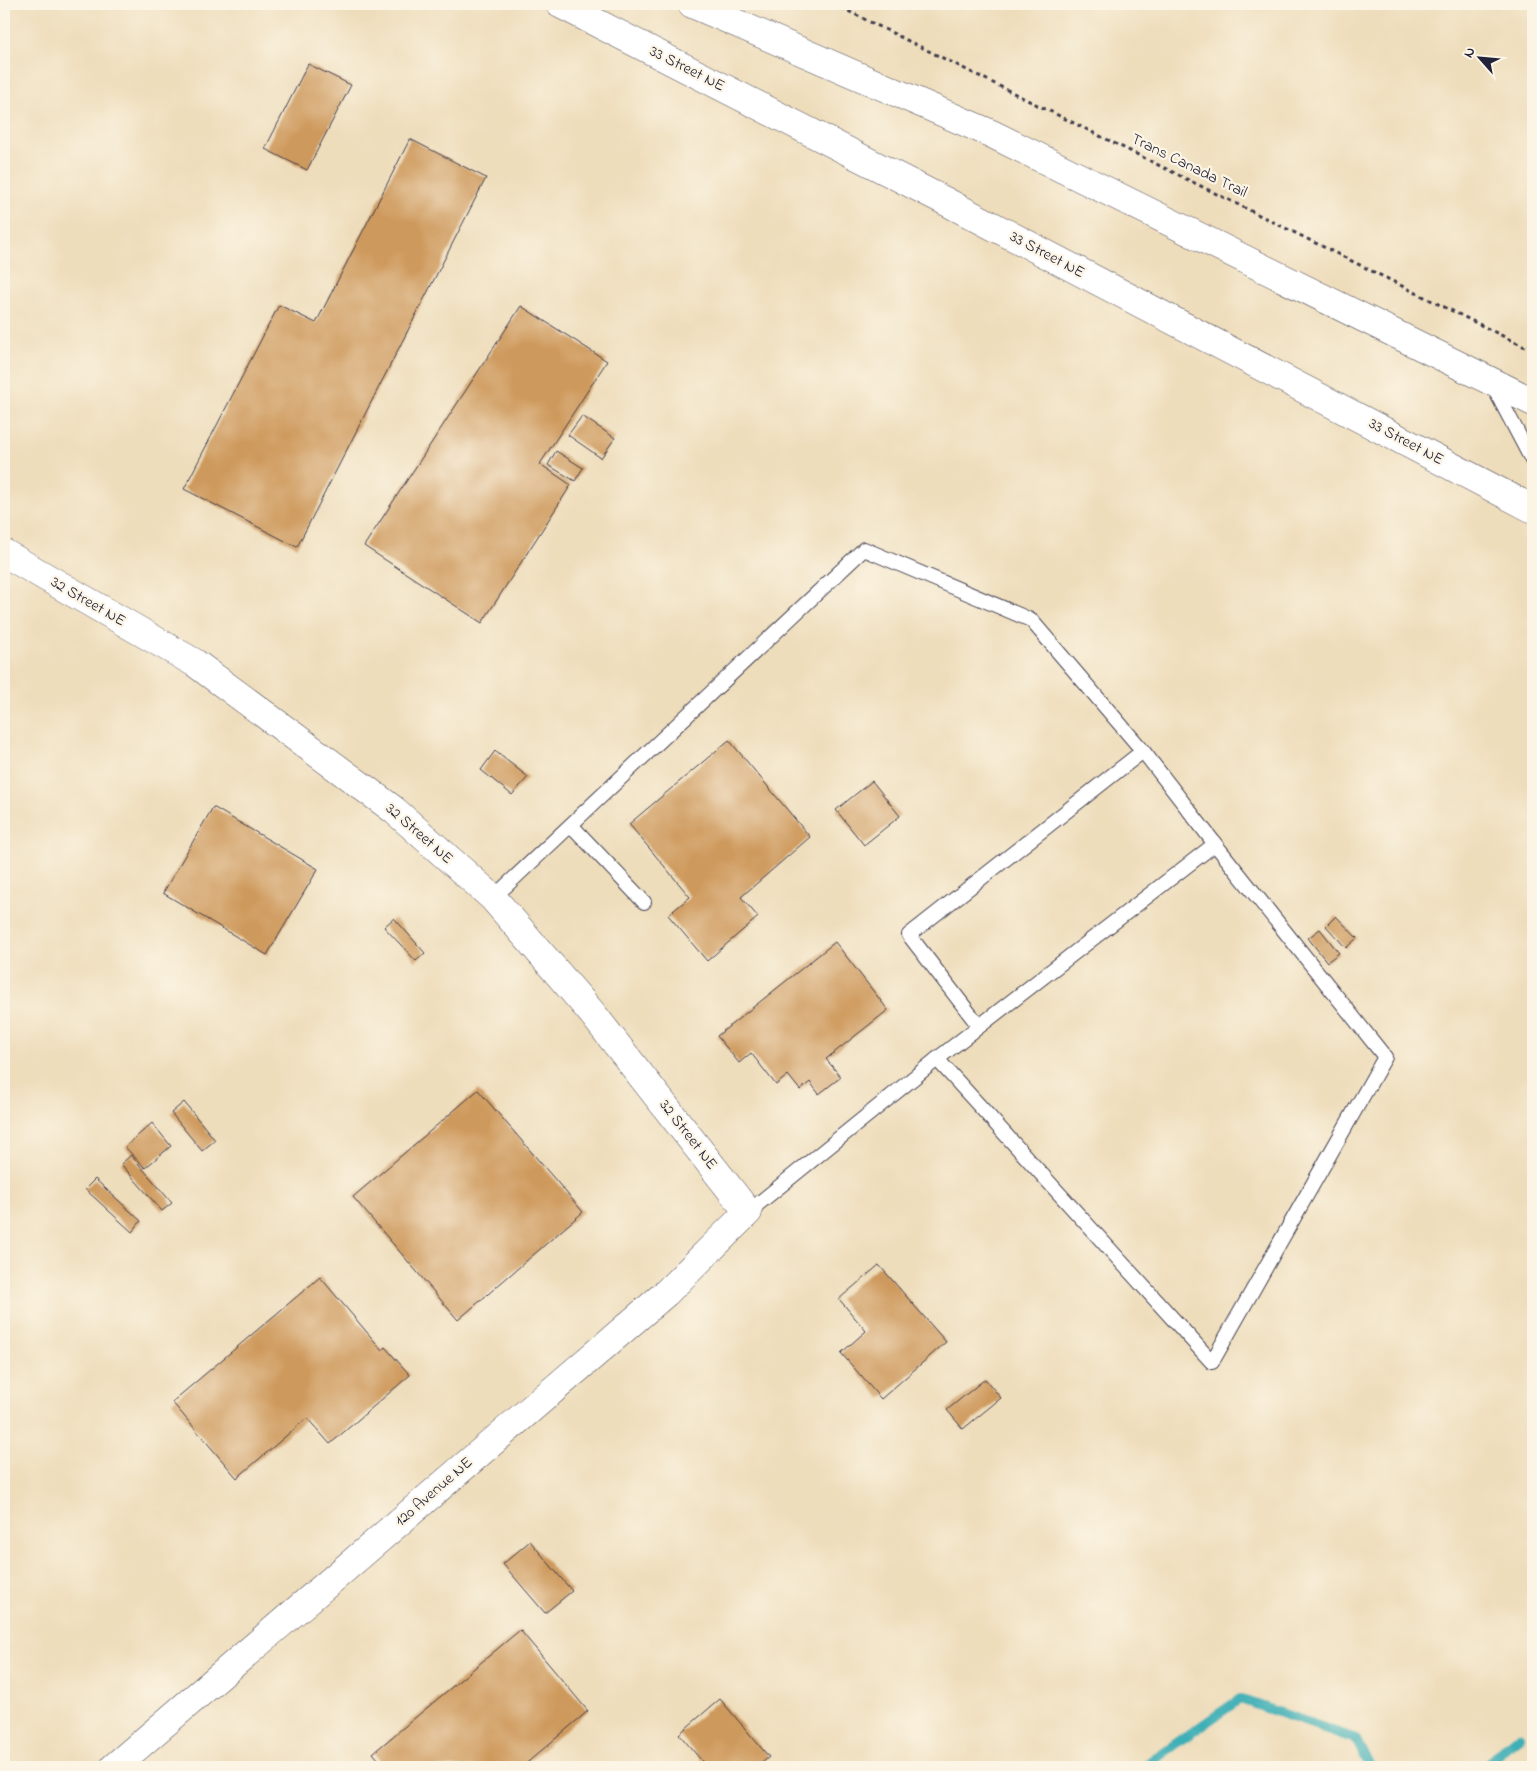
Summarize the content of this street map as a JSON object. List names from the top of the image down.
{
  "streets": {
    "street": ["33 Street NE", "32 Street NE", "120 Avenue NE"],
    "path": ["Trans Canada Trail"]
  },
  "crossings": [
    ["32 Street NE", "120 Avenue NE"]
  ],
  "north": "top left"
}
